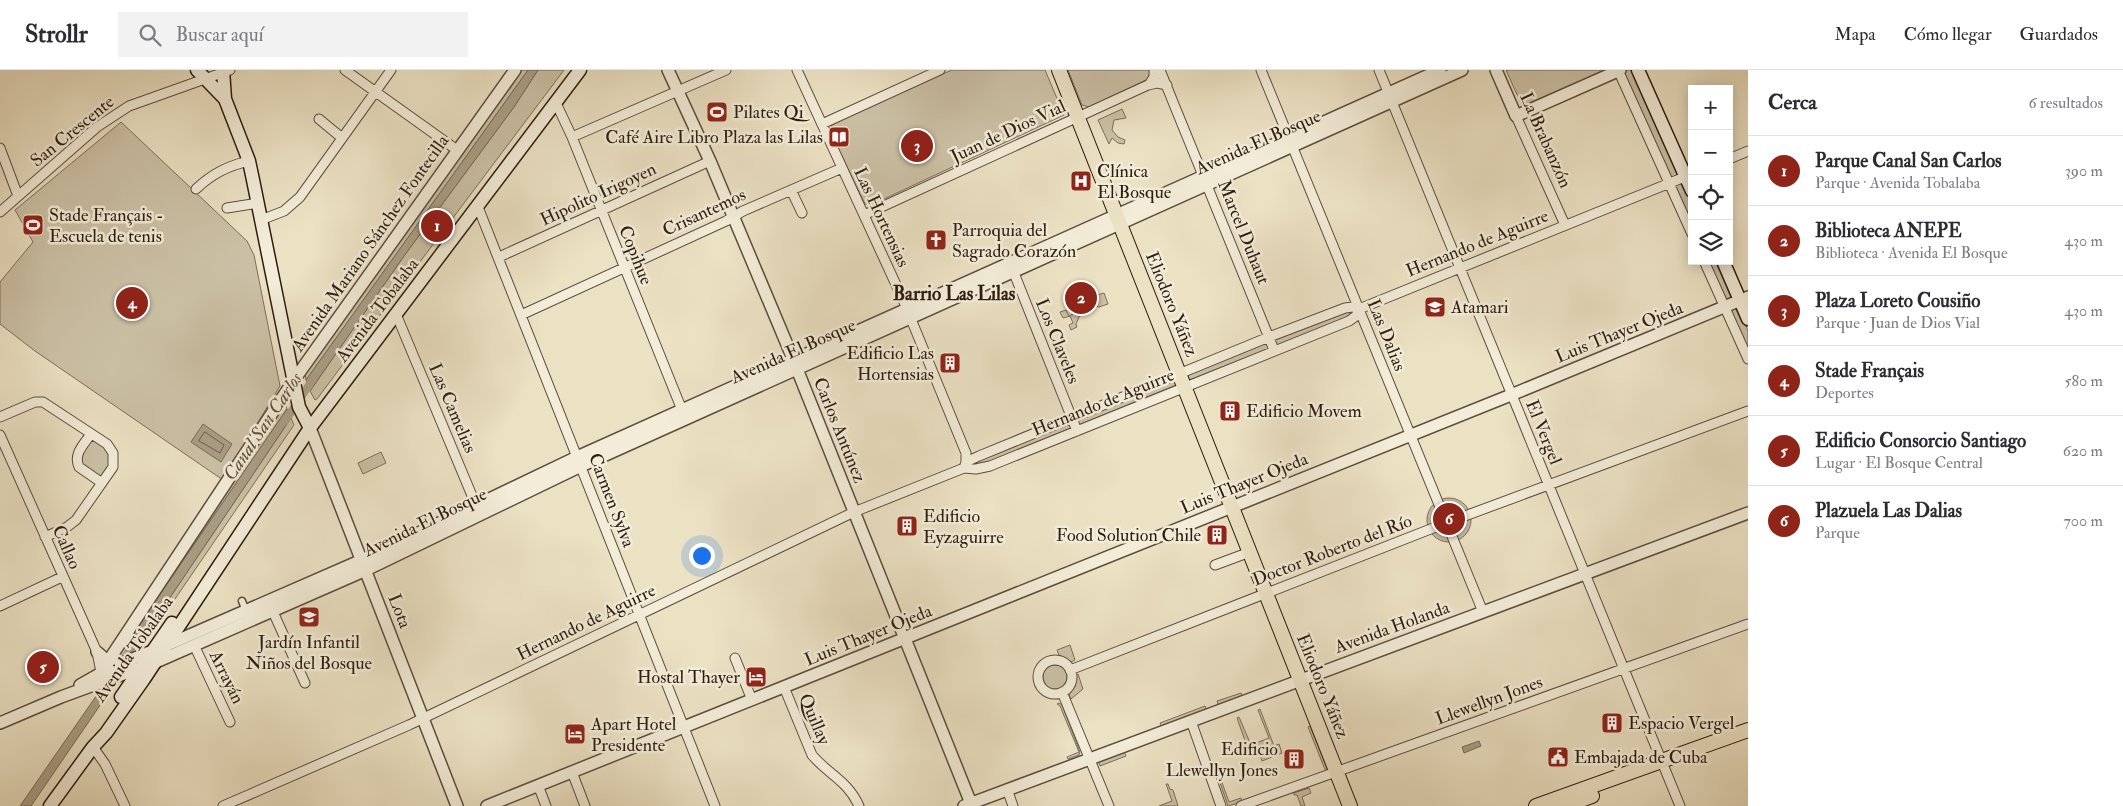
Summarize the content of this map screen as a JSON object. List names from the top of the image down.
{
  "streets": {
    "main road": ["Eliodoro Yáñez", "Avenida Tobalaba", "Lota"],
    "street": [
      "San Crescente",
      "Juan de Dios Vial",
      "La Brabanzón",
      "Avenida El Bosque",
      "Hipolito Irigoyen",
      "Crisantemos",
      "Las Hortensias",
      "Marcel Duhaut",
      "Avenida Mariano Sánchez Fontecilla",
      "Hernando de Aguirre",
      "Copihue",
      "Luis Thayer Ojeda",
      "Las Dalias",
      "Los Claveles",
      "Las Camelias",
      "Carlos Antúnez",
      "El Vergel",
      "Carmen Sylva",
      "Callao",
      "Doctor Roberto del Río",
      "Avenida Holanda",
      "Arrayán",
      "Llewellyn Jones",
      "Quillay"
    ]
  },
  "crossings": [
    ["Juan de Dios Vial", "Las Hortensias"],
    ["Juan de Dios Vial", "Marcel Duhaut"],
    ["Juan de Dios Vial", "Eliodoro Yáñez"],
    ["La Brabanzón", "Hernando de Aguirre"],
    ["Avenida El Bosque", "Las Hortensias"],
    ["Avenida El Bosque", "Marcel Duhaut"],
    ["Avenida El Bosque", "Copihue"],
    ["Avenida El Bosque", "Eliodoro Yáñez"],
    ["Avenida El Bosque", "Avenida Tobalaba"],
    ["Avenida El Bosque", "Las Dalias"],
    ["Avenida El Bosque", "Los Claveles"],
    ["Avenida El Bosque", "Las Camelias"],
    ["Avenida El Bosque", "Carlos Antúnez"],
    ["Avenida El Bosque", "El Vergel"],
    ["Avenida El Bosque", "Carmen Sylva"],
    ["Avenida El Bosque", "Lota"],
    ["Avenida El Bosque", "Arrayán"],
    ["Hipolito Irigoyen", "Copihue"],
    ["Hipolito Irigoyen", "Carlos Antúnez"],
    ["Hipolito Irigoyen", "Carmen Sylva"],
    ["Crisantemos", "Las Hortensias"],
    ["Crisantemos", "Copihue"],
    ["Crisantemos", "Carlos Antúnez"],
    ["Crisantemos", "Carmen Sylva"],
    ["Las Hortensias", "Hernando de Aguirre"],
    ["Marcel Duhaut", "Hernando de Aguirre"],
    ["Avenida Mariano Sánchez Fontecilla", "Lota"],
    ["Hernando de Aguirre", "Eliodoro Yáñez"],
    ["Hernando de Aguirre", "Las Dalias"],
    ["Hernando de Aguirre", "Los Claveles"],
    ["Hernando de Aguirre", "Carlos Antúnez"],
    ["Hernando de Aguirre", "El Vergel"],
    ["Hernando de Aguirre", "Carmen Sylva"],
    ["Hernando de Aguirre", "Lota"],
    ["Copihue", "Avenida Tobalaba"],
    ["Eliodoro Yáñez", "Luis Thayer Ojeda"],
    ["Eliodoro Yáñez", "Doctor Roberto del Río"],
    ["Eliodoro Yáñez", "Avenida Holanda"],
    ["Eliodoro Yáñez", "Llewellyn Jones"],
    ["Avenida Tobalaba", "Las Camelias"],
    ["Avenida Tobalaba", "Carmen Sylva"],
    ["Avenida Tobalaba", "Lota"],
    ["Luis Thayer Ojeda", "Las Dalias"],
    ["Luis Thayer Ojeda", "Carlos Antúnez"],
    ["Luis Thayer Ojeda", "El Vergel"],
    ["Luis Thayer Ojeda", "Carmen Sylva"],
    ["Luis Thayer Ojeda", "Quillay"],
    ["Las Dalias", "Doctor Roberto del Río"],
    ["Las Dalias", "Avenida Holanda"],
    ["Carlos Antúnez", "Avenida Holanda"],
    ["El Vergel", "Doctor Roberto del Río"],
    ["El Vergel", "Avenida Holanda"],
    ["El Vergel", "Llewellyn Jones"]
  ],
  "districts": ["Barrio Las Lilas"],
  "water": ["Canal San Carlos"],
  "places": {
    "sports": ["Pilates Qi", "Stade Français - Escuela de tenis"],
    "library": ["Café Aire Libro Plaza las Lilas"],
    "hospital": ["Clínica El Bosque"],
    "church": ["Parroquia del Sagrado Corazón"],
    "school or university": ["Atamari", "Jardín Infantil Niños del Bosque"],
    "building": [
      "Edificio Las Hortensias",
      "Edificio Movem",
      "Edificio Eyzaguirre",
      "Food Solution Chile",
      "Espacio Vergel",
      "Edificio Llewellyn Jones"
    ],
    "hotel": ["Hostal Thayer", "Apart Hotel Presidente"],
    "public building": ["Embajada de Cuba"]
  },
  "page": {
    "header": "Strollr",
    "search": "Buscar aquí",
    "nav": ["Mapa", "Cómo llegar", "Guardados"],
    "heading": ["Cerca", "6 resultados"],
    "map_buttons": ["+", "−"],
    "pins": [
      "3",
      "1",
      "2",
      "4",
      "6",
      "5"
    ],
    "list": [
      {
        "mark": "1",
        "name": "Parque Canal San Carlos",
        "note": "Parque · Avenida Tobalaba",
        "value": "390 m"
      },
      {
        "mark": "2",
        "name": "Biblioteca ANEPE",
        "note": "Biblioteca · Avenida El Bosque",
        "value": "430 m"
      },
      {
        "mark": "3",
        "name": "Plaza Loreto Cousiño",
        "note": "Parque · Juan de Dios Vial",
        "value": "430 m"
      },
      {
        "mark": "4",
        "name": "Stade Français",
        "note": "Deportes",
        "value": "580 m"
      },
      {
        "mark": "5",
        "name": "Edificio Consorcio Santiago",
        "note": "Lugar · El Bosque Central",
        "value": "620 m"
      },
      {
        "mark": "6",
        "name": "Plazuela Las Dalias",
        "note": "Parque",
        "value": "700 m"
      }
    ]
  }
}
